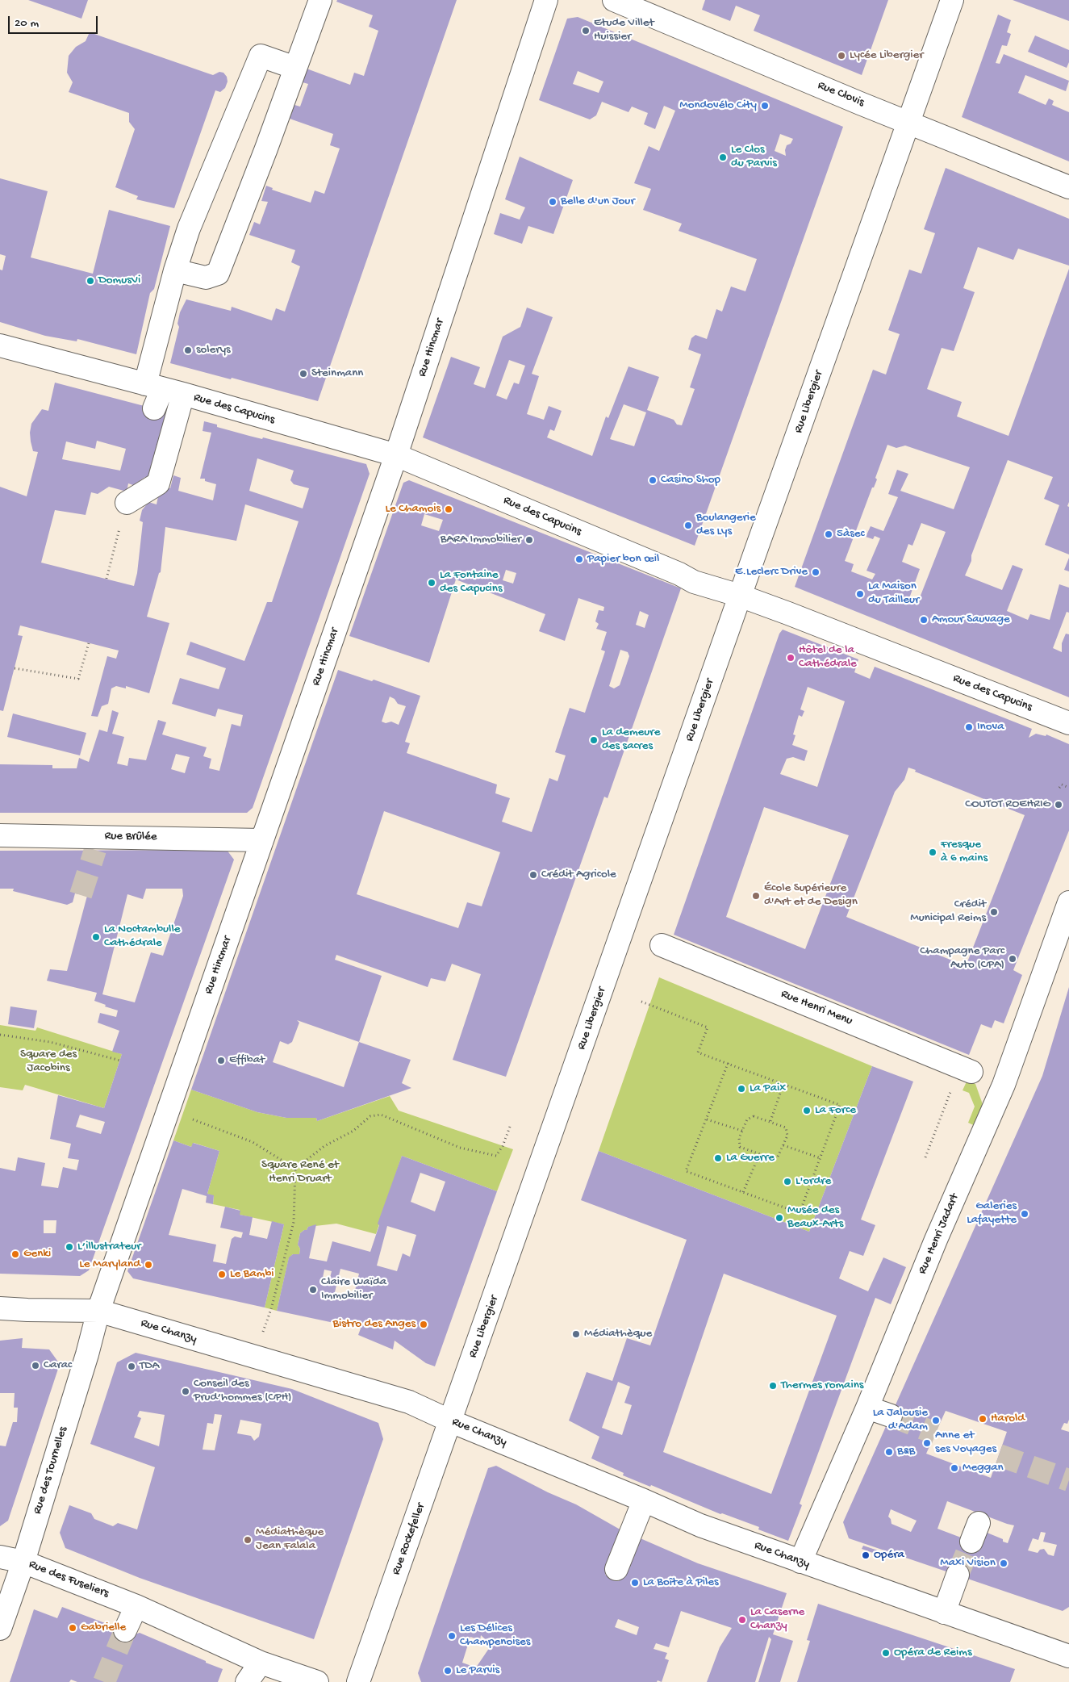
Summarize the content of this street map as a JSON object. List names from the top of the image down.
{
  "streets": {
    "street": [
      "Rue Clovis",
      "Rue Hincmar",
      "Rue Libergier",
      "Rue des Capucins",
      "Rue Brûlée",
      "Rue Henri Menu",
      "Rue Henri Jadart",
      "Rue Chanzy",
      "Rue des Tournelles",
      "Rue Rockefeller",
      "Rue des Fuseliers"
    ]
  },
  "crossings": [
    ["Rue Clovis", "Rue Libergier"],
    ["Rue Hincmar", "Rue des Capucins"],
    ["Rue Hincmar", "Rue Brûlée"],
    ["Rue Hincmar", "Rue Chanzy"],
    ["Rue Hincmar", "Rue des Tournelles"],
    ["Rue Libergier", "Rue des Capucins"],
    ["Rue Libergier", "Rue Chanzy"],
    ["Rue Libergier", "Rue Rockefeller"],
    ["Rue Henri Jadart", "Rue Chanzy"],
    ["Rue Chanzy", "Rue des Tournelles"],
    ["Rue Chanzy", "Rue Rockefeller"],
    ["Rue des Tournelles", "Rue des Fuseliers"]
  ],
  "parks": ["Square des Jacobins", "Square René et Henri Druart"],
  "places": [
    "Etude Villet Huissier",
    "Lycée Libergier",
    "Mondovélo City",
    "Le Clos du Parvis",
    "Belle d'un Jour",
    "DomusVi",
    "solerys",
    "Steinmann",
    "Casino Shop",
    "Le Chamois",
    "Boulangerie des Lys",
    "5àsec",
    "BARA Immobilier",
    "Papier bon œil",
    "E.Leclerc Drive",
    "La Fontaine des Capucins",
    "La Maison du Tailleur",
    "Amour Sauvage",
    "Hôtel de la Cathédrale",
    "Inova",
    "La demeure des sacres",
    "COUTOT ROEHRIG",
    "Fresque à 6 mains",
    "Crédit Agricole",
    "École Supérieure d'Art et de Design",
    "Crédit Municipal Reims",
    "La Noctambulle Cathédrale",
    "Champagne Parc Auto (CPA)",
    "Effibat",
    "La Paix",
    "La Force",
    "La Guerre",
    "L'ordre",
    "Galeries Lafayette",
    "Musée des Beaux-Arts",
    "L’illustrateur",
    "Genki",
    "Le Maryland",
    "Le Bambi",
    "Claire Waïda Immobilier",
    "Bistro des Anges",
    "Médiathèque",
    "Carac",
    "TDA",
    "Thermes romains",
    "Conseil des Prud’hommes (CPH)",
    "Harold",
    "La Jalousie d'Adam",
    "Anne et ses Voyages",
    "B&B",
    "Meggan",
    "Médiathèque Jean Falala",
    "Opéra",
    "Maxi Vision",
    "La Boîte à Piles",
    "La Caserne Chanzy",
    "Gabrielle",
    "Les Délices Champenoises",
    "Opéra de Reims",
    "Le Parvis"
  ],
  "scale_bar": "20 m"
}
